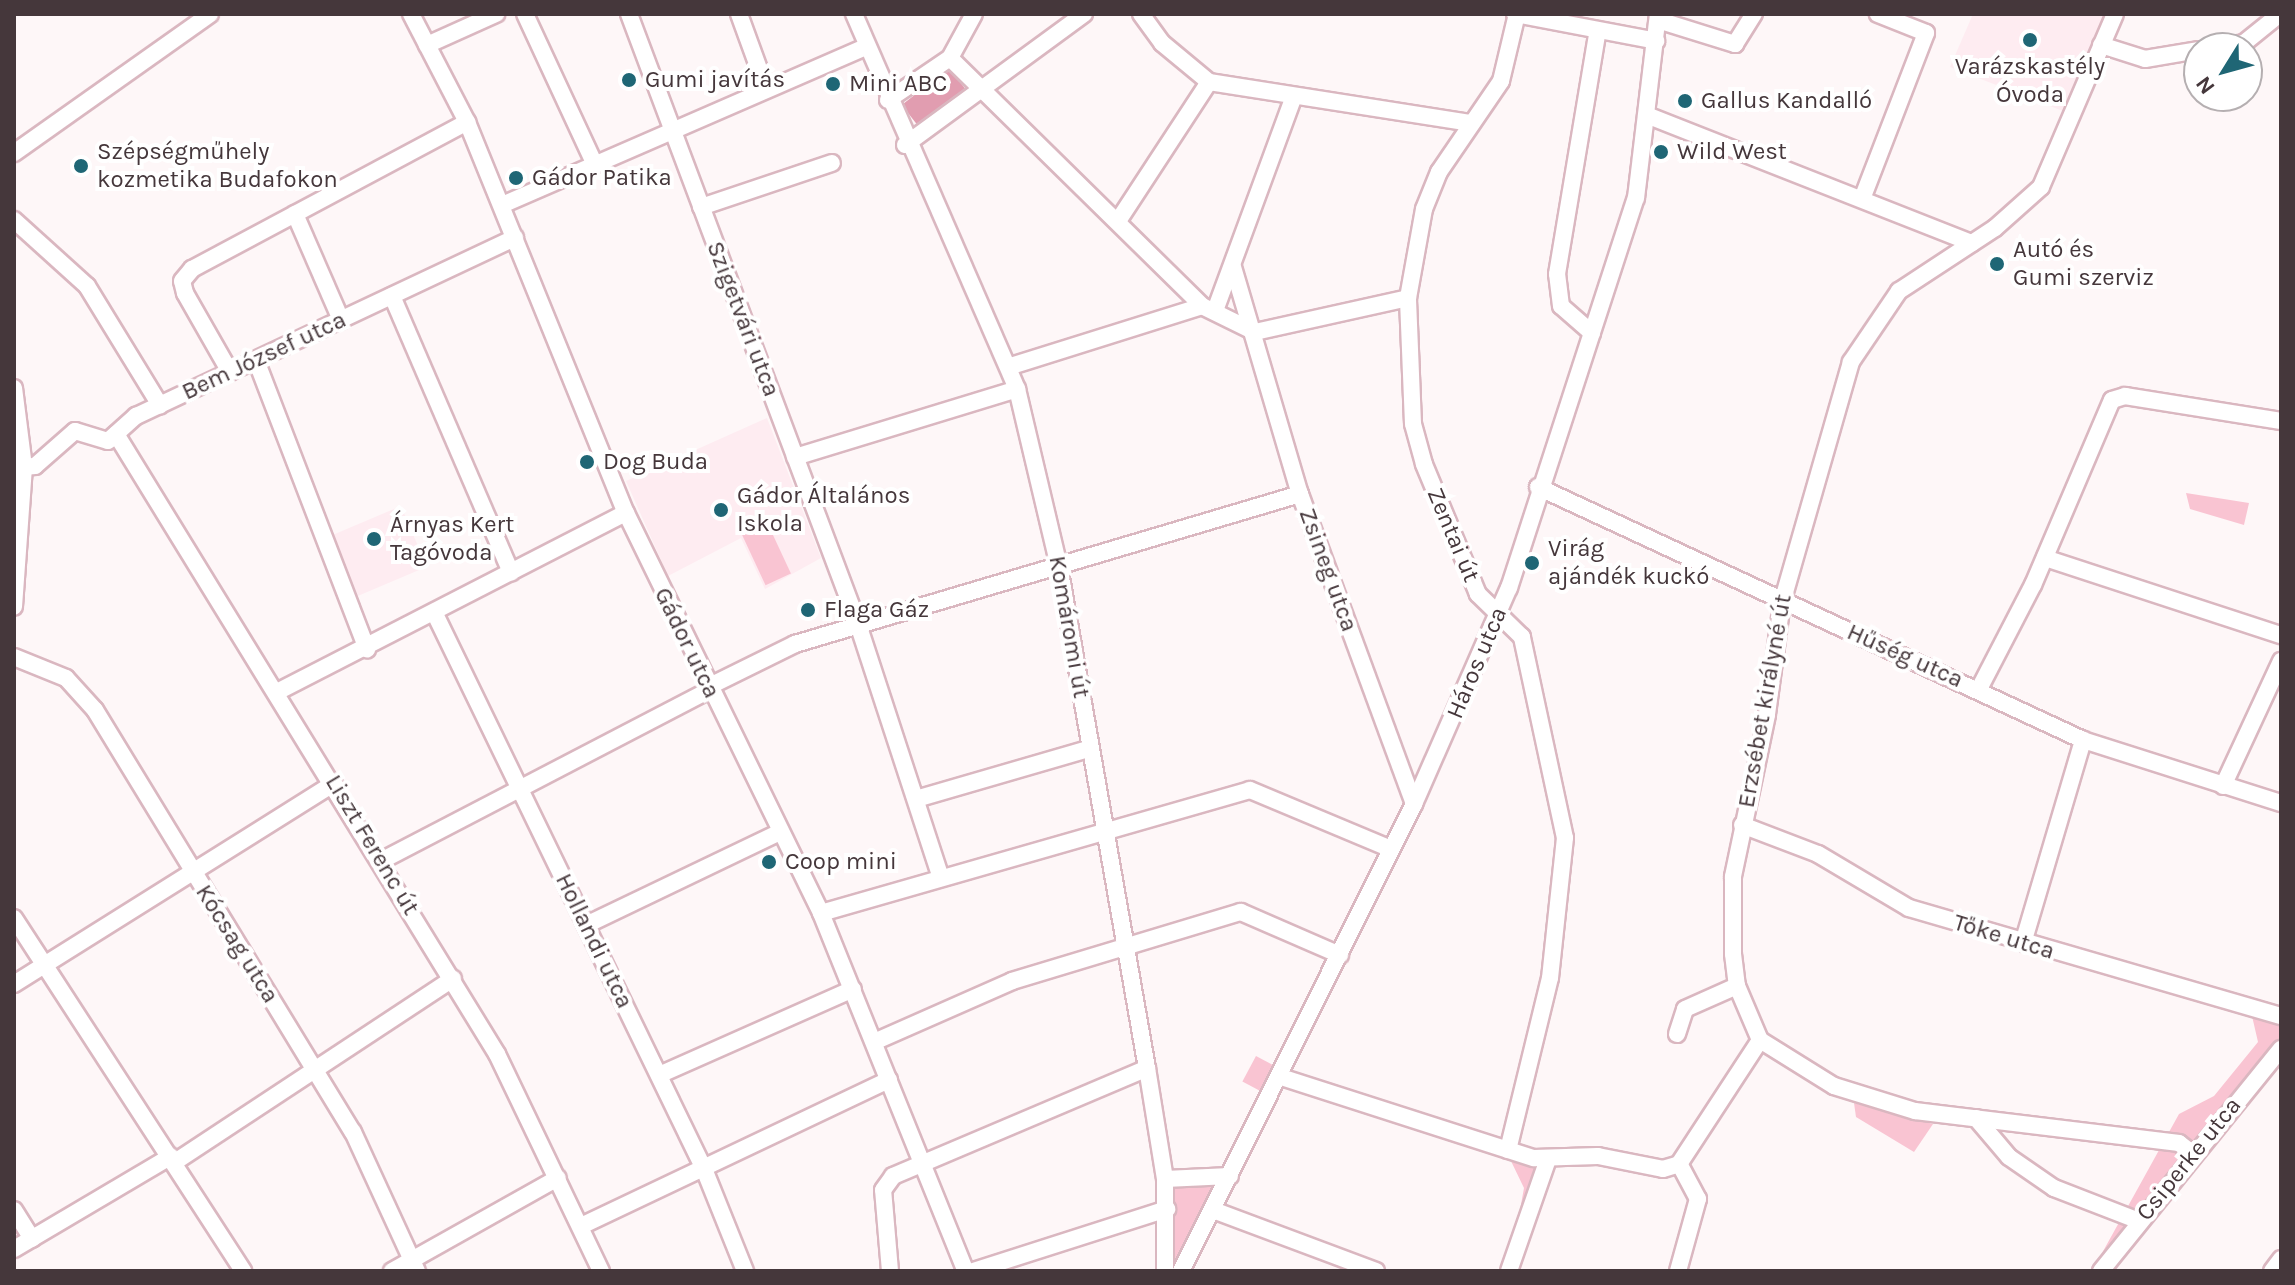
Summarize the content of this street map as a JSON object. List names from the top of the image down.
{
  "streets": {
    "street": [
      "Szigetvári utca",
      "Bem József utca",
      "Zentai út",
      "Zsineg utca",
      "Komáromi út",
      "Gádor utca",
      "Hűség utca",
      "Háros utca",
      "Erzsébet királyné út",
      "Liszt Ferenc út",
      "Tőke utca",
      "Hollandi utca",
      "Kócsag utca",
      "Csiperke utca"
    ]
  },
  "crossings": [
    ["Bem József utca", "Gádor utca"],
    ["Bem József utca", "Liszt Ferenc út"],
    ["Zentai út", "Háros utca"],
    ["Zsineg utca", "Háros utca"],
    ["Hűség utca", "Háros utca"],
    ["Hűség utca", "Erzsébet királyné út"],
    ["Erzsébet királyné út", "Tőke utca"]
  ],
  "places": [
    "Varázskastély Óvoda",
    "Gumi javítás",
    "Mini ABC",
    "Gallus Kandalló",
    "Wild West",
    "Szépségműhely kozmetika Budafokon",
    "Gádor Patika",
    "Autó és Gumi szerviz",
    "Dog Buda",
    "Gádor Általános Iskola",
    "Árnyas Kert Tagóvoda",
    "Virág ajándék kuckó",
    "Flaga Gáz",
    "Coop mini"
  ],
  "north": "bottom left"
}
